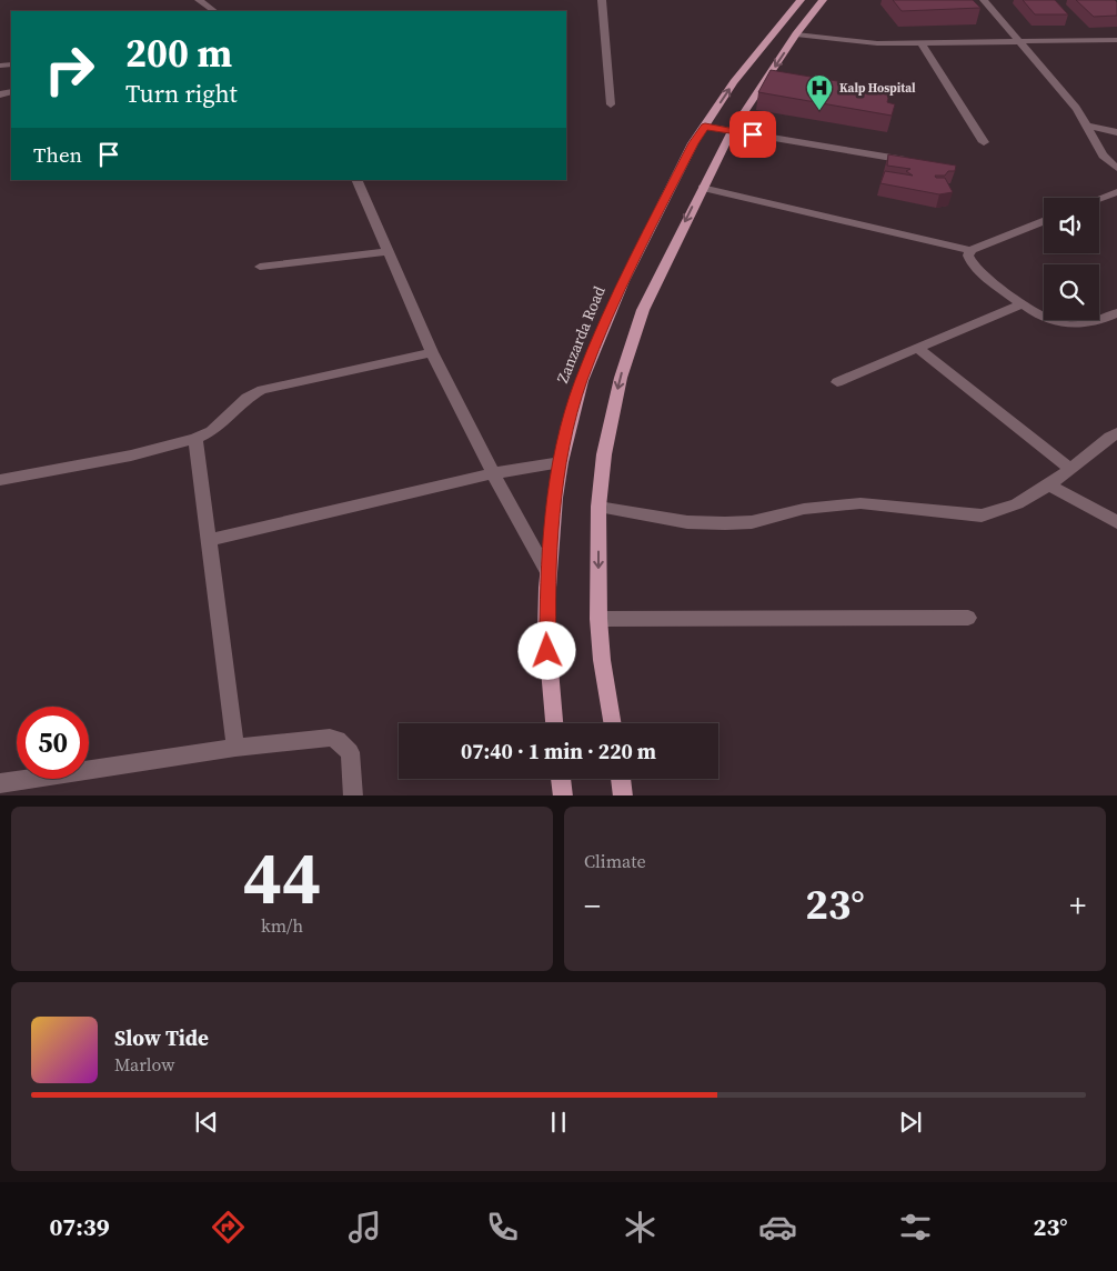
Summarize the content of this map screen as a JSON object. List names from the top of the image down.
{
  "streets": {
    "main road": ["Zanzarda Road"]
  },
  "places": {
    "hospital": ["Kalp Hospital"]
  },
  "page": {
    "turn": ["200 m", "Turn right"],
    "then": "Then",
    "limit": "50",
    "trip": "07:40 · 1 min · 220 m",
    "tile": [
      ["44", "km/h"],
      "Climate"
    ],
    "heat": ["−", "23°", "+"],
    "song": ["Slow Tide", "Marlow"],
    "tabs": ["07:39", "23°"]
  }
}
